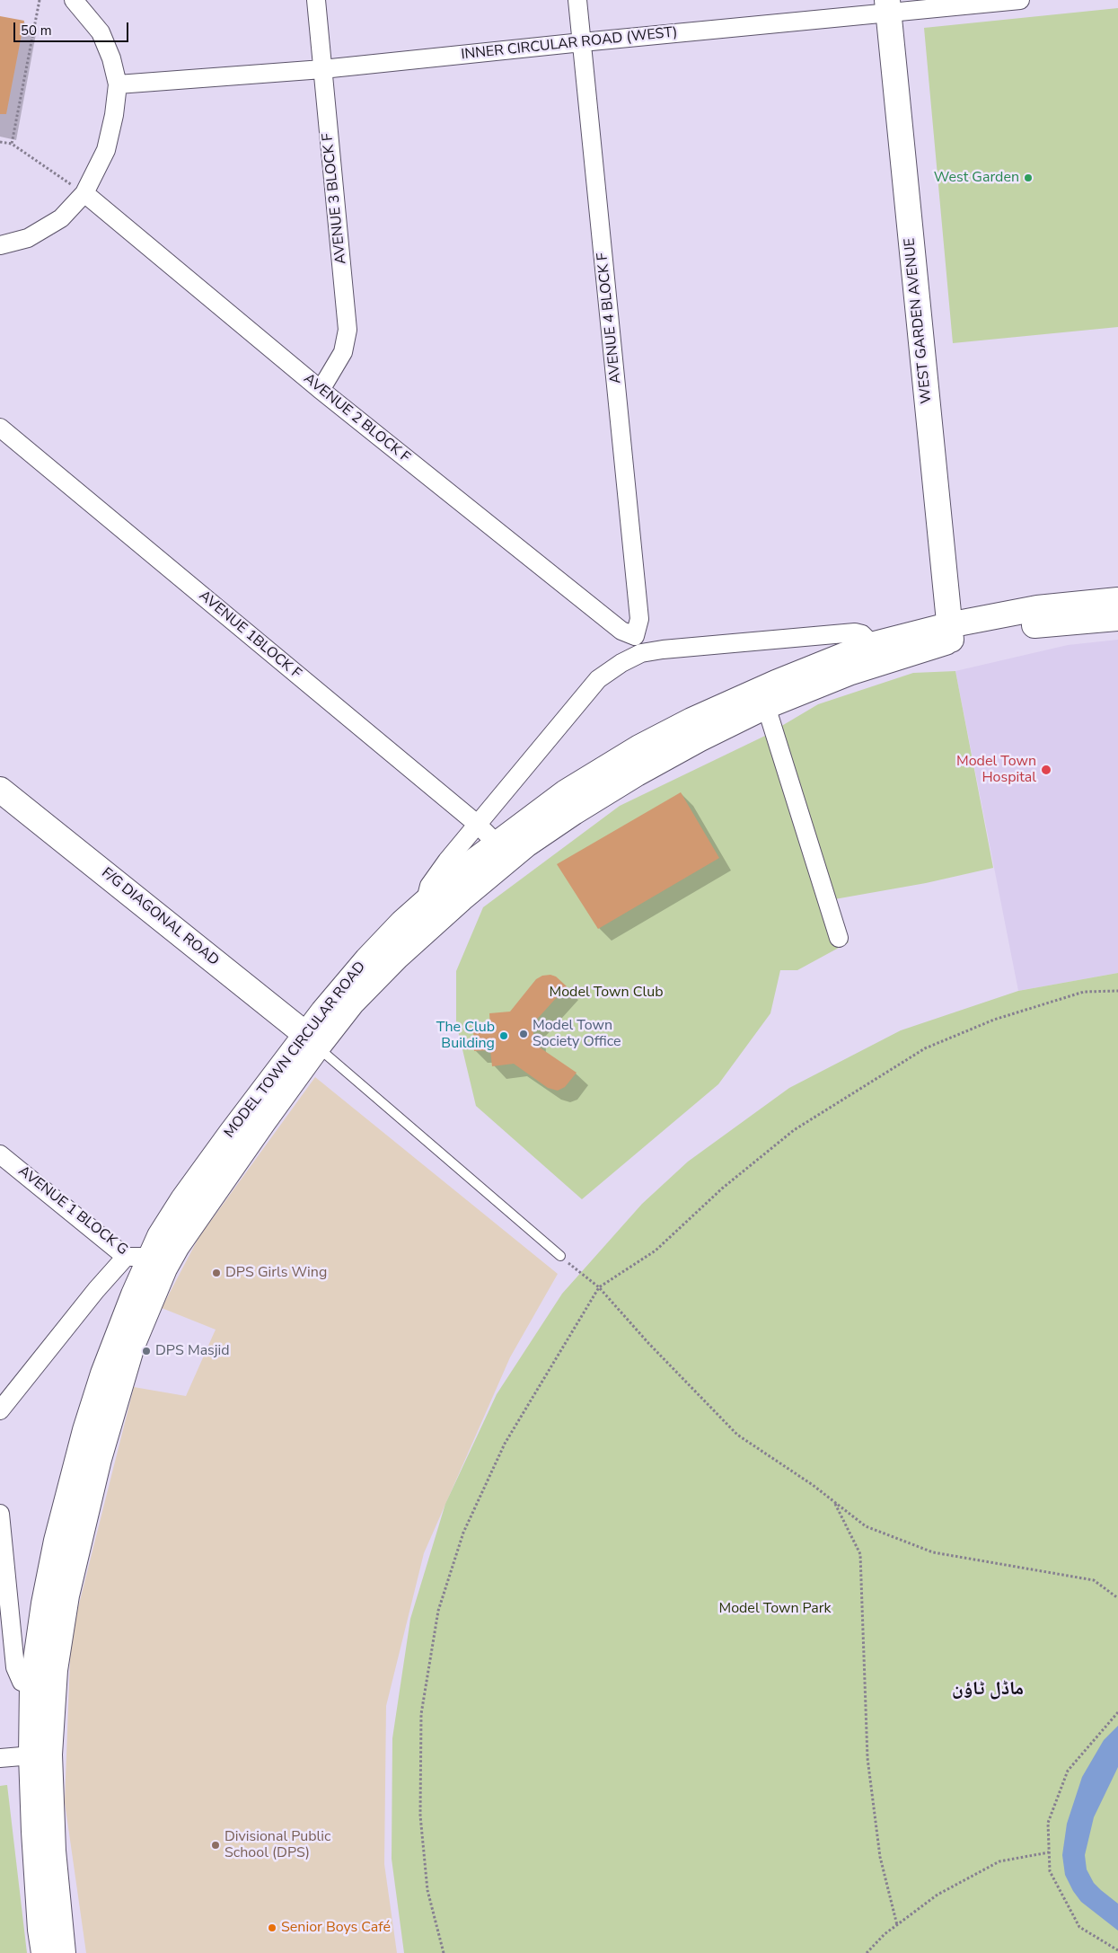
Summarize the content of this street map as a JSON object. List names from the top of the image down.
{
  "streets": {
    "main road": ["WEST GARDEN AVENUE", "F/G DIAGONAL ROAD", "MODEL TOWN CIRCULAR ROAD"],
    "street": [
      "INNER CIRCULAR ROAD (WEST)",
      "AVENUE 3 BLOCK F",
      "AVENUE 4 BLOCK F",
      "AVENUE 2 BLOCK F",
      "AVENUE 1BLOCK F",
      "AVENUE 1 BLOCK G"
    ]
  },
  "crossings": [
    ["INNER CIRCULAR ROAD (WEST)", "AVENUE 3 BLOCK F"],
    ["INNER CIRCULAR ROAD (WEST)", "AVENUE 4 BLOCK F"],
    ["INNER CIRCULAR ROAD (WEST)", "WEST GARDEN AVENUE"],
    ["AVENUE 3 BLOCK F", "AVENUE 2 BLOCK F"],
    ["AVENUE 4 BLOCK F", "AVENUE 2 BLOCK F"],
    ["WEST GARDEN AVENUE", "MODEL TOWN CIRCULAR ROAD"],
    ["AVENUE 1BLOCK F", "MODEL TOWN CIRCULAR ROAD"],
    ["F/G DIAGONAL ROAD", "MODEL TOWN CIRCULAR ROAD"],
    ["MODEL TOWN CIRCULAR ROAD", "AVENUE 1 BLOCK G"]
  ],
  "districts": ["ماڈل ٹاؤن"],
  "parks": ["Model Town Club", "Model Town Park"],
  "places": [
    "West Garden",
    "Model Town Hospital",
    "Model Town Society Office",
    "The Club Building",
    "DPS Girls Wing",
    "DPS Masjid",
    "Divisional Public School (DPS)",
    "Senior Boys Café"
  ],
  "scale_bar": "50 m"
}
